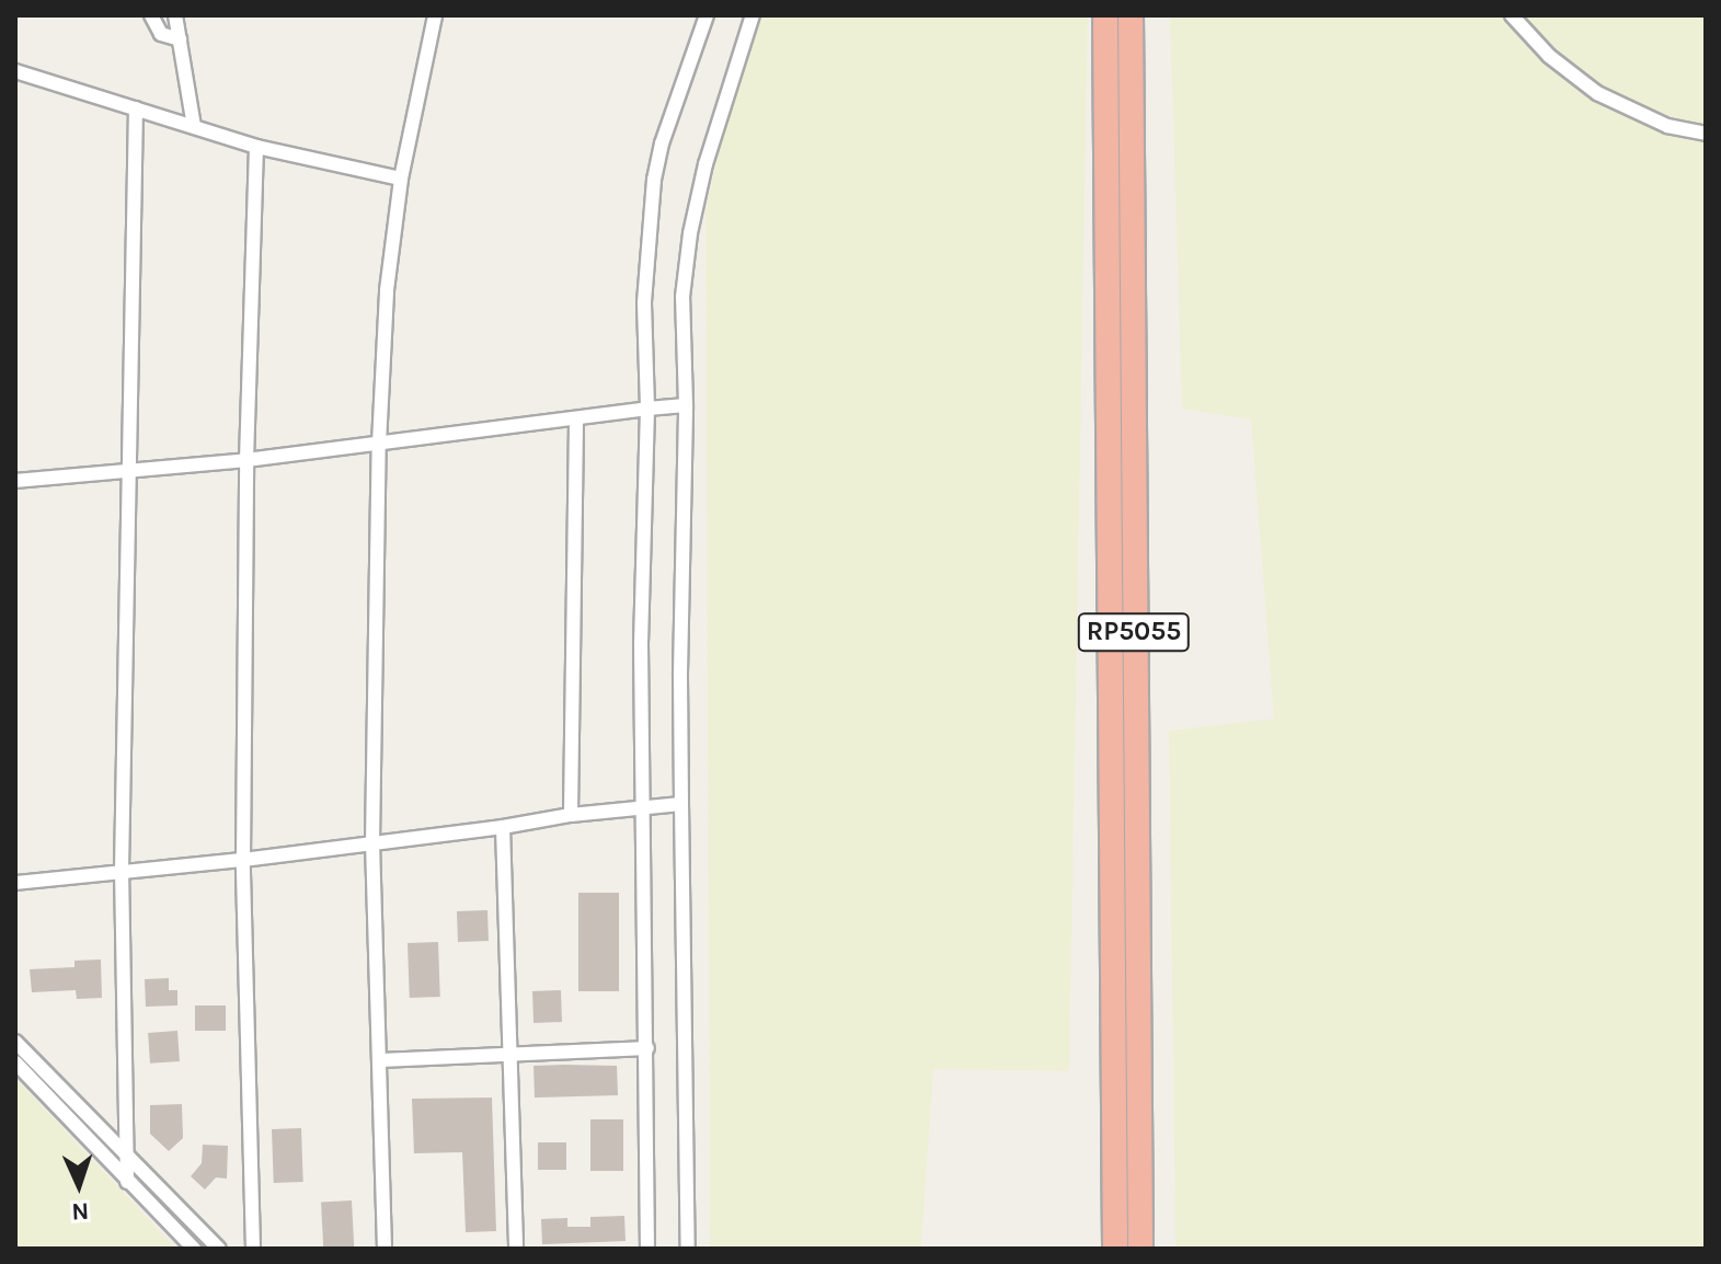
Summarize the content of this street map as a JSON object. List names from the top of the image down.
{
  "streets": {
    "highway": ["RP5055"]
  },
  "north": "bottom"
}
